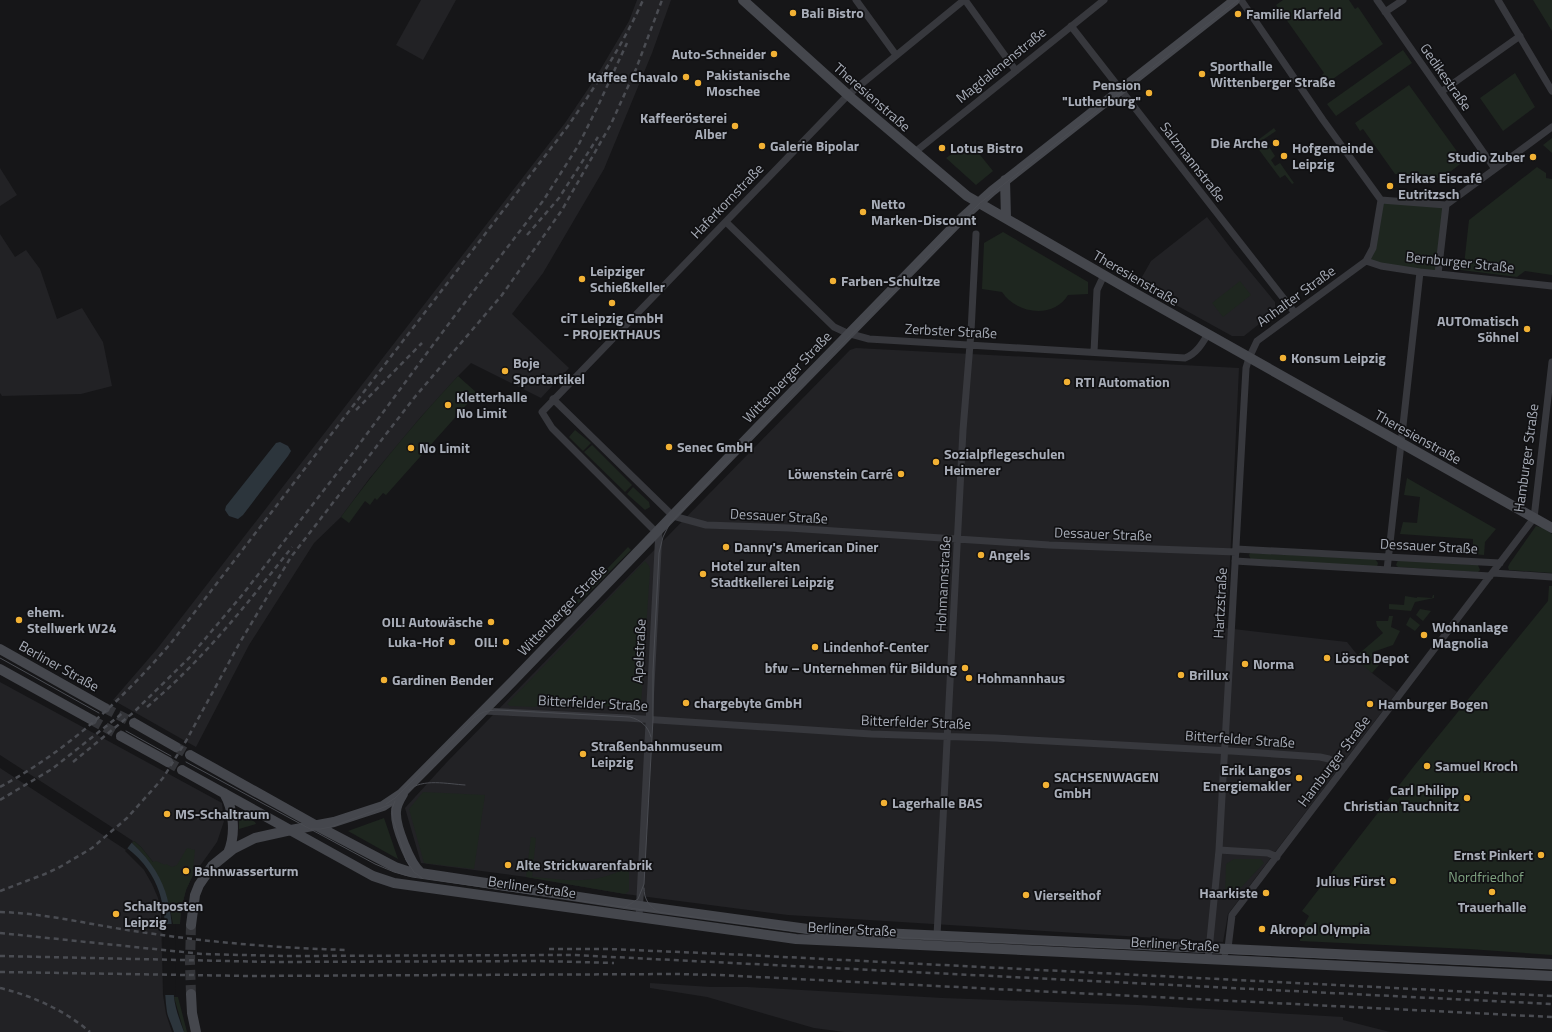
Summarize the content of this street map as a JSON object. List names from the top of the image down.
{
  "streets": {
    "main road": ["Theresienstraße", "Wittenberger Straße", "Berliner Straße"],
    "street": [
      "Magdalenenstraße",
      "Gedikestraße",
      "Salzmannstraße",
      "Haferkornstraße",
      "Bernburger Straße",
      "Anhalter Straße",
      "Zerbster Straße",
      "Hamburger Straße",
      "Dessauer Straße",
      "Hohmannstraße",
      "Hartzstraße",
      "Apelstraße",
      "Bitterfelder Straße"
    ]
  },
  "crossings": [
    ["Magdalenenstraße", "Theresienstraße"],
    ["Magdalenenstraße", "Salzmannstraße"],
    ["Theresienstraße", "Haferkornstraße"],
    ["Theresienstraße", "Anhalter Straße"],
    ["Theresienstraße", "Zerbster Straße"],
    ["Theresienstraße", "Wittenberger Straße"],
    ["Theresienstraße", "Hamburger Straße"],
    ["Theresienstraße", "Hartzstraße"],
    ["Salzmannstraße", "Anhalter Straße"],
    ["Salzmannstraße", "Wittenberger Straße"],
    ["Haferkornstraße", "Zerbster Straße"],
    ["Haferkornstraße", "Dessauer Straße"],
    ["Bernburger Straße", "Anhalter Straße"],
    ["Anhalter Straße", "Hartzstraße"],
    ["Zerbster Straße", "Wittenberger Straße"],
    ["Zerbster Straße", "Hohmannstraße"],
    ["Wittenberger Straße", "Dessauer Straße"],
    ["Wittenberger Straße", "Apelstraße"],
    ["Wittenberger Straße", "Berliner Straße"],
    ["Wittenberger Straße", "Bitterfelder Straße"],
    ["Hamburger Straße", "Dessauer Straße"],
    ["Hamburger Straße", "Berliner Straße"],
    ["Hamburger Straße", "Bitterfelder Straße"],
    ["Dessauer Straße", "Hohmannstraße"],
    ["Dessauer Straße", "Hartzstraße"],
    ["Hohmannstraße", "Berliner Straße"],
    ["Hohmannstraße", "Bitterfelder Straße"],
    ["Hartzstraße", "Berliner Straße"],
    ["Hartzstraße", "Bitterfelder Straße"],
    ["Apelstraße", "Berliner Straße"],
    ["Apelstraße", "Bitterfelder Straße"]
  ],
  "parks": ["Nordfriedhof"],
  "places": [
    "Bali Bistro",
    "Familie Klarfeld",
    "Auto-Schneider",
    "Sporthalle Wittenberger Straße",
    "Kaffee Chavalo",
    "Pakistanische Moschee",
    "Pension \"Lutherburg\"",
    "Kaffeerösterei Alber",
    "Die Arche",
    "Galerie Bipolar",
    "Lotus Bistro",
    "Hofgemeinde Leipzig",
    "Studio Zuber",
    "Erikas Eiscafé Eutritzsch",
    "Netto Marken-Discount",
    "Leipziger Schießkeller",
    "Farben-Schultze",
    "ciT Leipzig GmbH - PROJEKTHAUS",
    "AUTOmatisch Söhnel",
    "Konsum Leipzig",
    "Boje Sportartikel",
    "RTI Automation",
    "Kletterhalle No Limit",
    "Senec GmbH",
    "No Limit",
    "Sozialpflegeschulen Heimerer",
    "Löwenstein Carré",
    "Danny's American Diner",
    "Angels",
    "Hotel zur alten Stadtkellerei Leipzig",
    "ehem. Stellwerk W24",
    "OIL! Autowäsche",
    "Wohnanlage Magnolia",
    "Luka-Hof",
    "OIL!",
    "Lindenhof-Center",
    "Lösch Depot",
    "Norma",
    "bfw – Unternehmen für Bildung",
    "Brillux",
    "Hohmannhaus",
    "Gardinen Bender",
    "chargebyte GmbH",
    "Hamburger Bogen",
    "Straßenbahnmuseum Leipzig",
    "Samuel Kroch",
    "Erik Langos Energiemakler",
    "SACHSENWAGEN GmbH",
    "Carl Philipp Christian Tauchnitz",
    "Lagerhalle BAS",
    "MS-Schaltraum",
    "Ernst Pinkert",
    "Alte Strickwarenfabrik",
    "Bahnwasserturm",
    "Julius Fürst",
    "Trauerhalle",
    "Haarkiste",
    "Vierseithof",
    "Schaltposten Leipzig",
    "Akropol Olympia"
  ]
}
